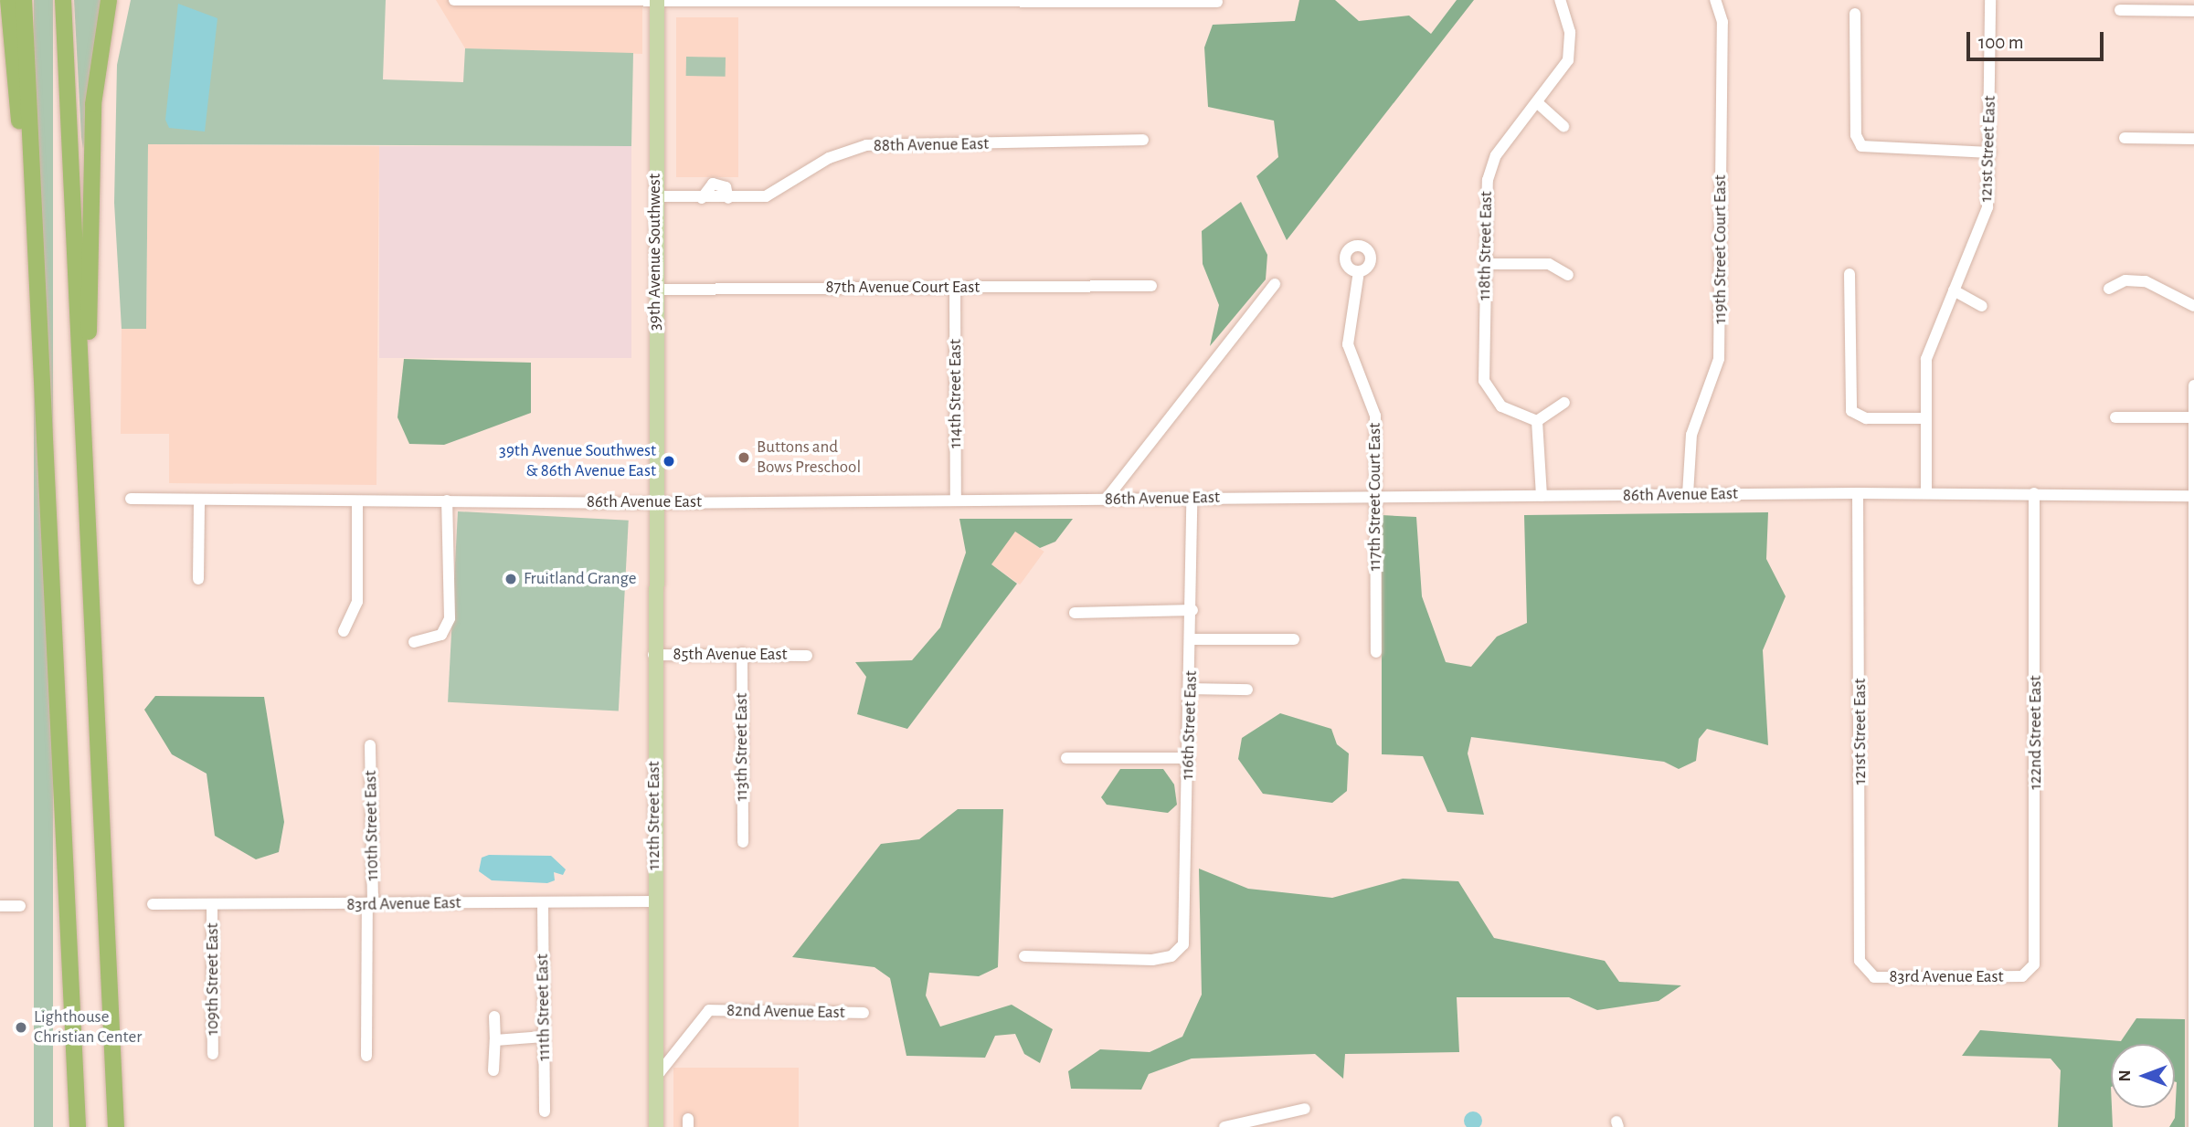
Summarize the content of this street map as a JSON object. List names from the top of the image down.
{
  "streets": {
    "main road": ["39th Avenue Southwest", "112th Street East"],
    "street": [
      "88th Avenue East",
      "121st Street East",
      "118th Street East",
      "119th Street Court East",
      "87th Avenue Court East",
      "114th Street East",
      "86th Avenue East",
      "117th Street Court East",
      "85th Avenue East",
      "116th Street East",
      "122nd Street East",
      "113th Street East",
      "110th Street East",
      "83rd Avenue East",
      "109th Street East",
      "111th Street East",
      "82nd Avenue East"
    ]
  },
  "crossings": [
    ["88th Avenue East", "39th Avenue Southwest"],
    ["121st Street East", "86th Avenue East"],
    ["121st Street East", "83rd Avenue East"],
    ["119th Street Court East", "86th Avenue East"],
    ["39th Avenue Southwest", "87th Avenue Court East"],
    ["39th Avenue Southwest", "86th Avenue East"],
    ["39th Avenue Southwest", "112th Street East"],
    ["87th Avenue Court East", "114th Street East"],
    ["114th Street East", "86th Avenue East"],
    ["86th Avenue East", "117th Street Court East"],
    ["86th Avenue East", "116th Street East"],
    ["86th Avenue East", "122nd Street East"],
    ["86th Avenue East", "112th Street East"],
    ["85th Avenue East", "113th Street East"],
    ["85th Avenue East", "112th Street East"],
    ["122nd Street East", "83rd Avenue East"],
    ["112th Street East", "83rd Avenue East"],
    ["112th Street East", "82nd Avenue East"],
    ["110th Street East", "83rd Avenue East"],
    ["83rd Avenue East", "109th Street East"],
    ["83rd Avenue East", "111th Street East"]
  ],
  "places": [
    "Buttons and Bows Preschool",
    "39th Avenue Southwest & 86th Avenue East",
    "Fruitland Grange",
    "Lighthouse Christian Center"
  ],
  "scale_bar": "100 m",
  "north": "left"
}
